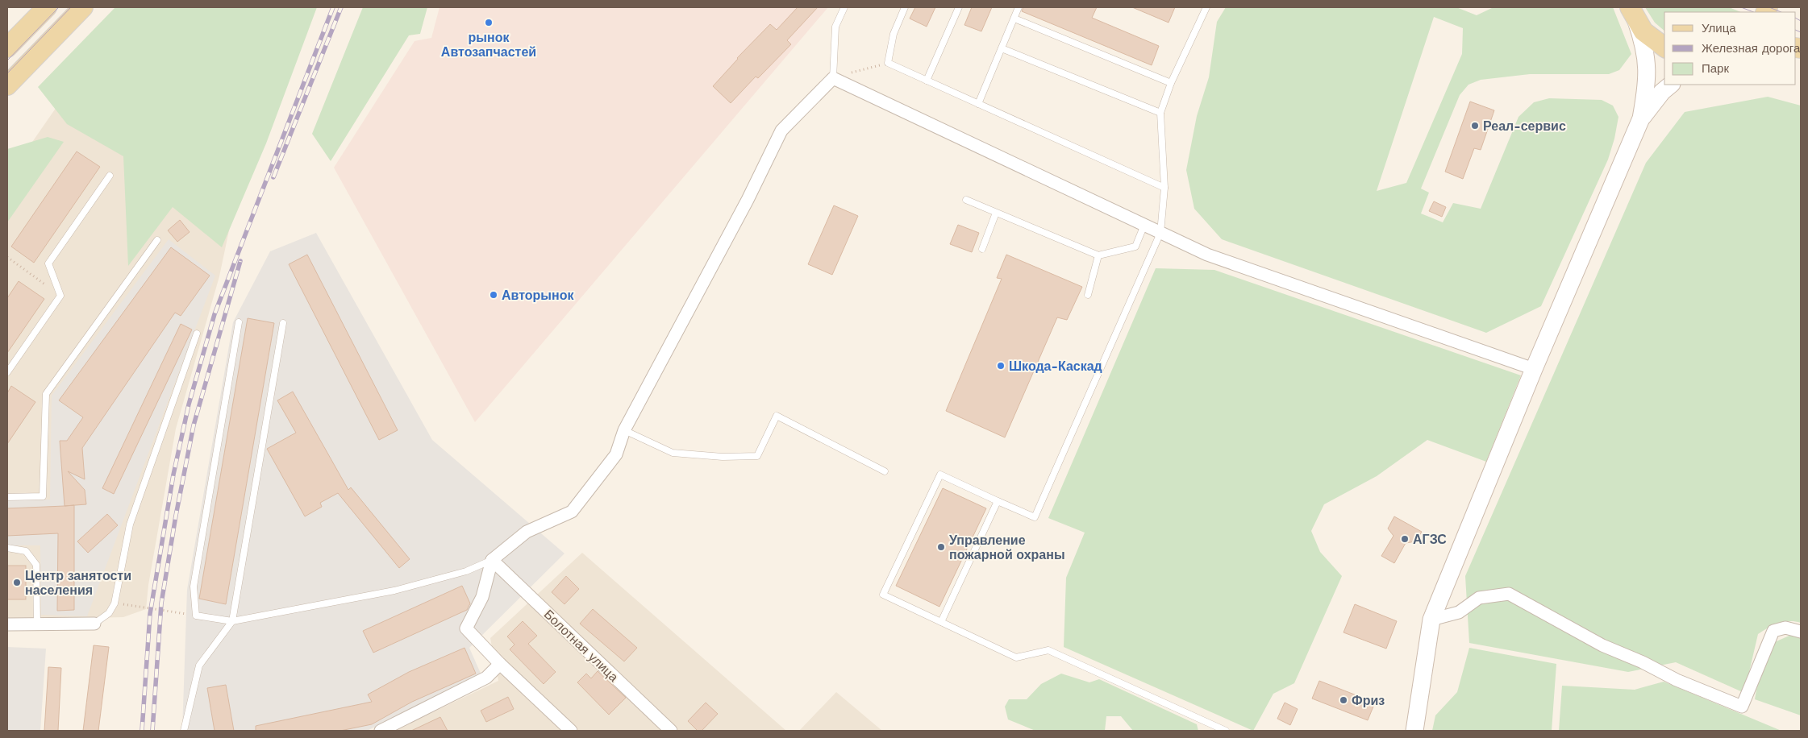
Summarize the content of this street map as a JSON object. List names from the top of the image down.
{
  "streets": {
    "street": ["Болотная улица"]
  },
  "places": [
    "рынок Автозапчастей",
    "Реал-сервис",
    "Авторынок",
    "Шкода-Каскад",
    "АГЗС",
    "Управление пожарной охраны",
    "Центр занятости населения",
    "Фриз"
  ],
  "legend": ["Улица", "Железная дорога", "Парк"]
}
